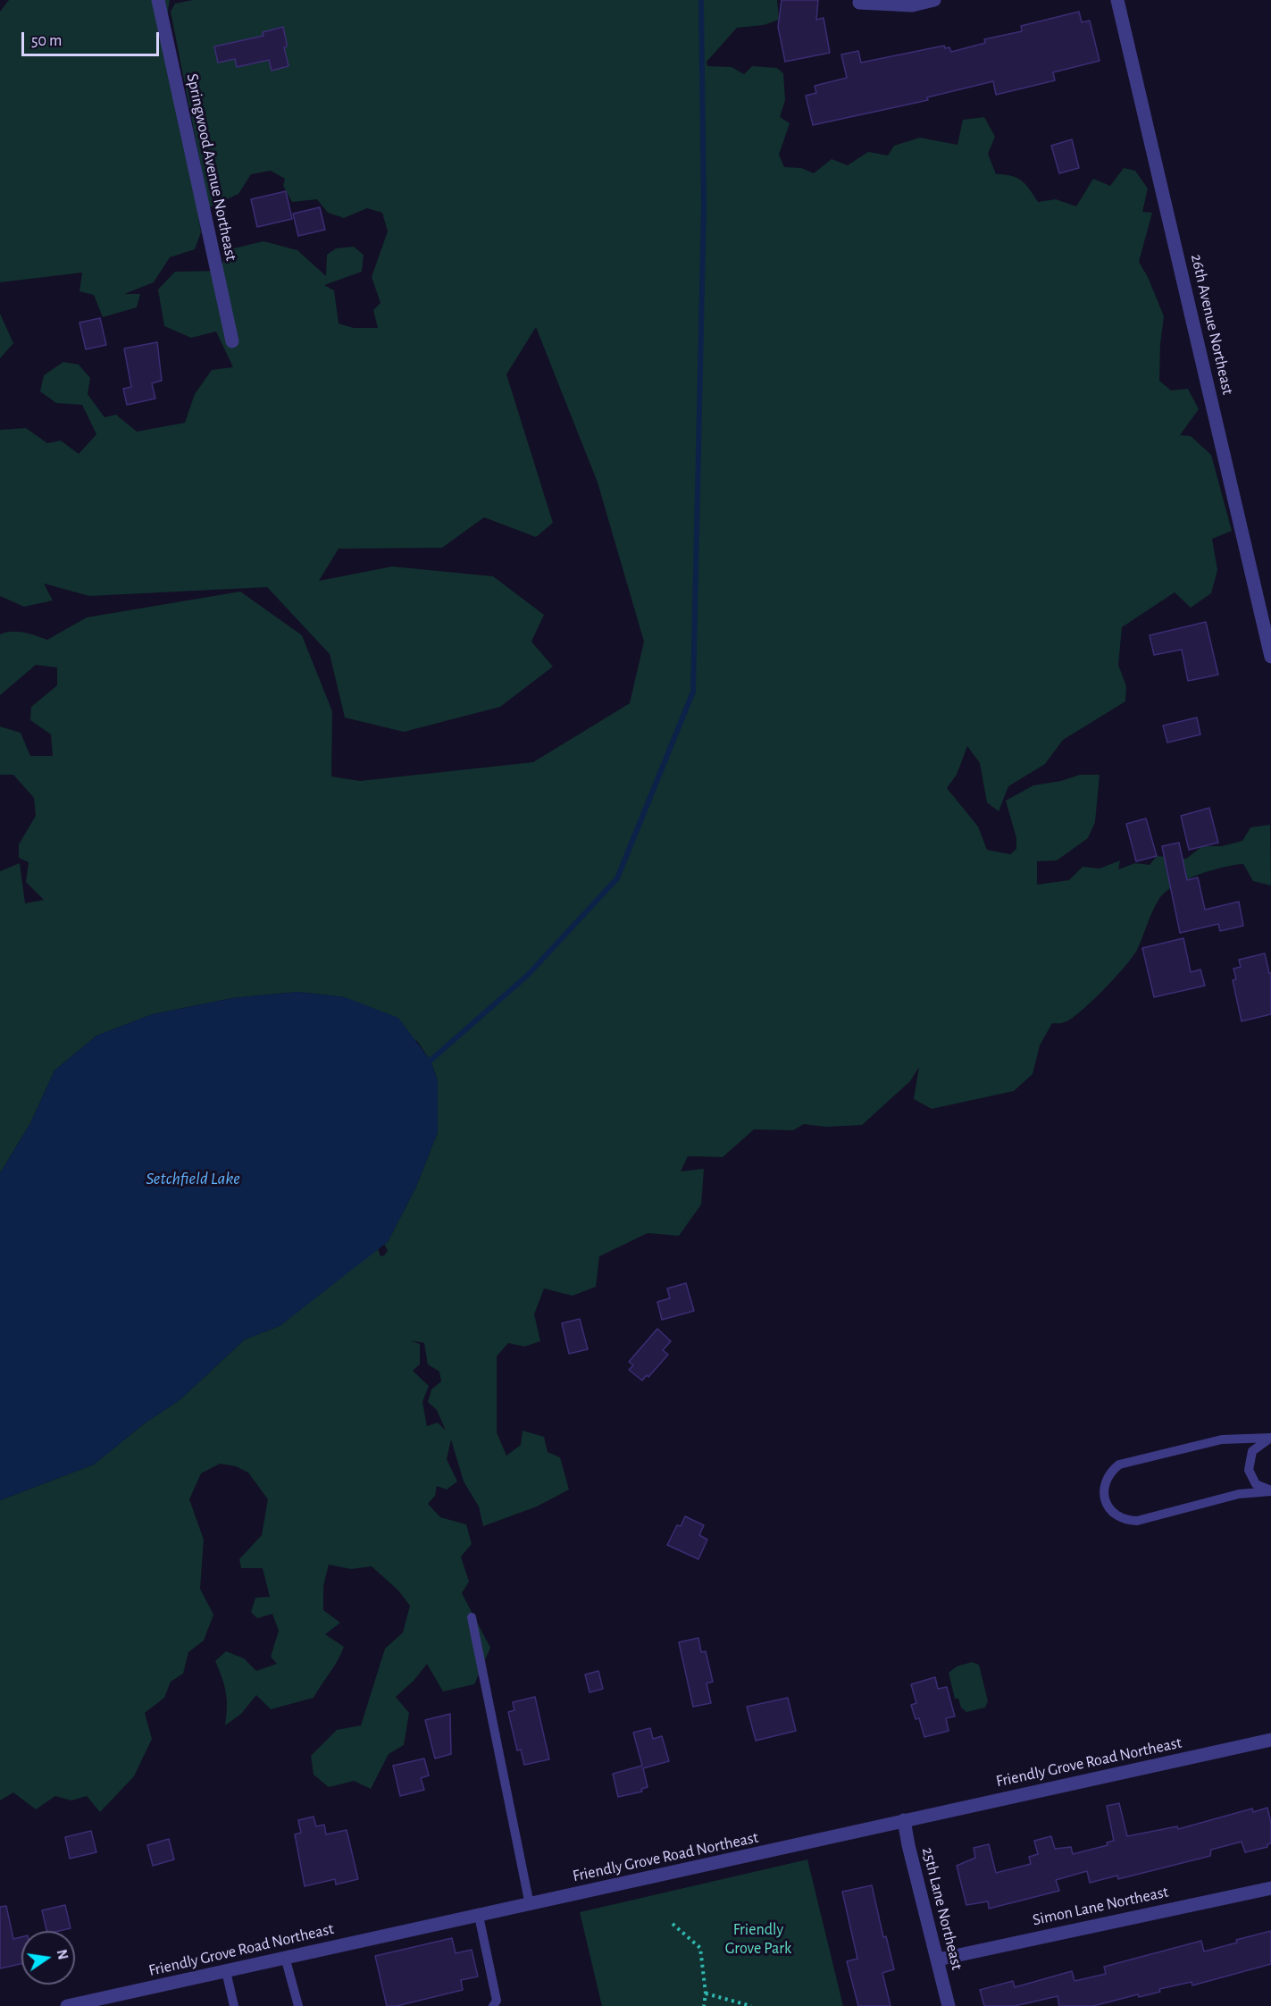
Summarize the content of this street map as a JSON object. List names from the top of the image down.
{
  "streets": {
    "street": [
      "Springwood Avenue Northeast",
      "26th Avenue Northeast",
      "Friendly Grove Road Northeast",
      "Simon Lane Northeast",
      "25th Lane Northeast"
    ]
  },
  "crossings": [
    ["Friendly Grove Road Northeast", "25th Lane Northeast"],
    ["Simon Lane Northeast", "25th Lane Northeast"]
  ],
  "water": ["Setchfield Lake"],
  "parks": ["Friendly Grove Park"],
  "scale_bar": "50 m",
  "north": "right"
}
